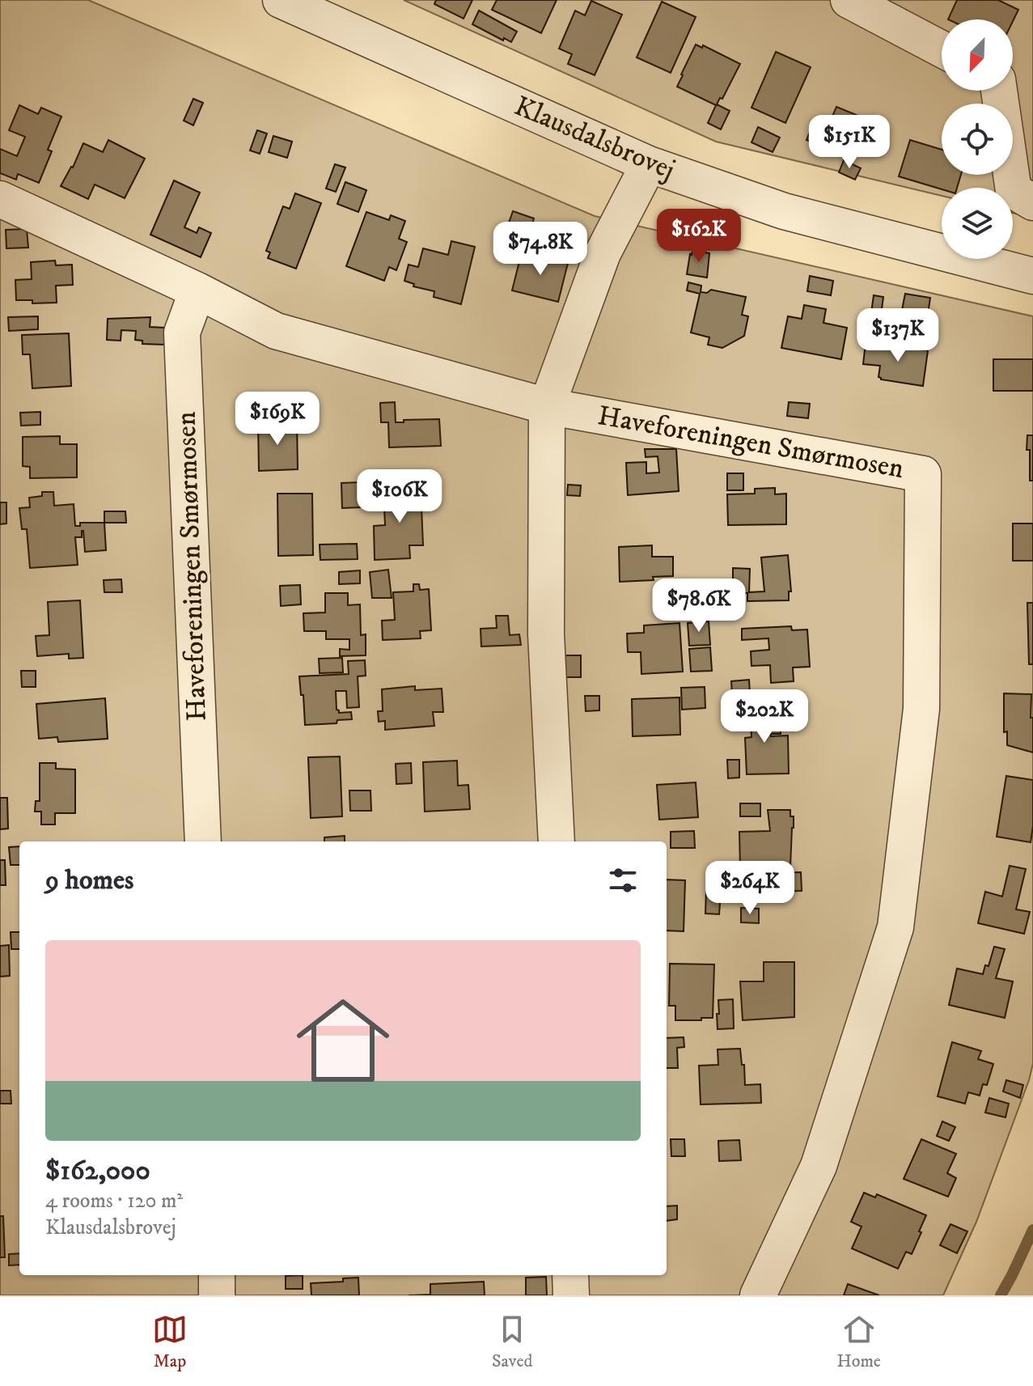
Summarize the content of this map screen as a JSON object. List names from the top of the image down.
{
  "streets": {
    "street": ["Klausdalsbrovej", "Haveforeningen Smørmosen"]
  },
  "north": "bottom left",
  "page": {
    "price": [
      "$151K",
      "$162K",
      "$74.8K",
      "$137K",
      "$169K",
      "$106K",
      "$78.6K",
      "$202K",
      "$264K"
    ],
    "heading": "9 homes",
    "list": [
      {
        "name": "$162,000",
        "note": "4 rooms · 120 m² · Klausdalsbrovej"
      }
    ],
    "tabs": ["Map", "Saved", "Home"]
  }
}
